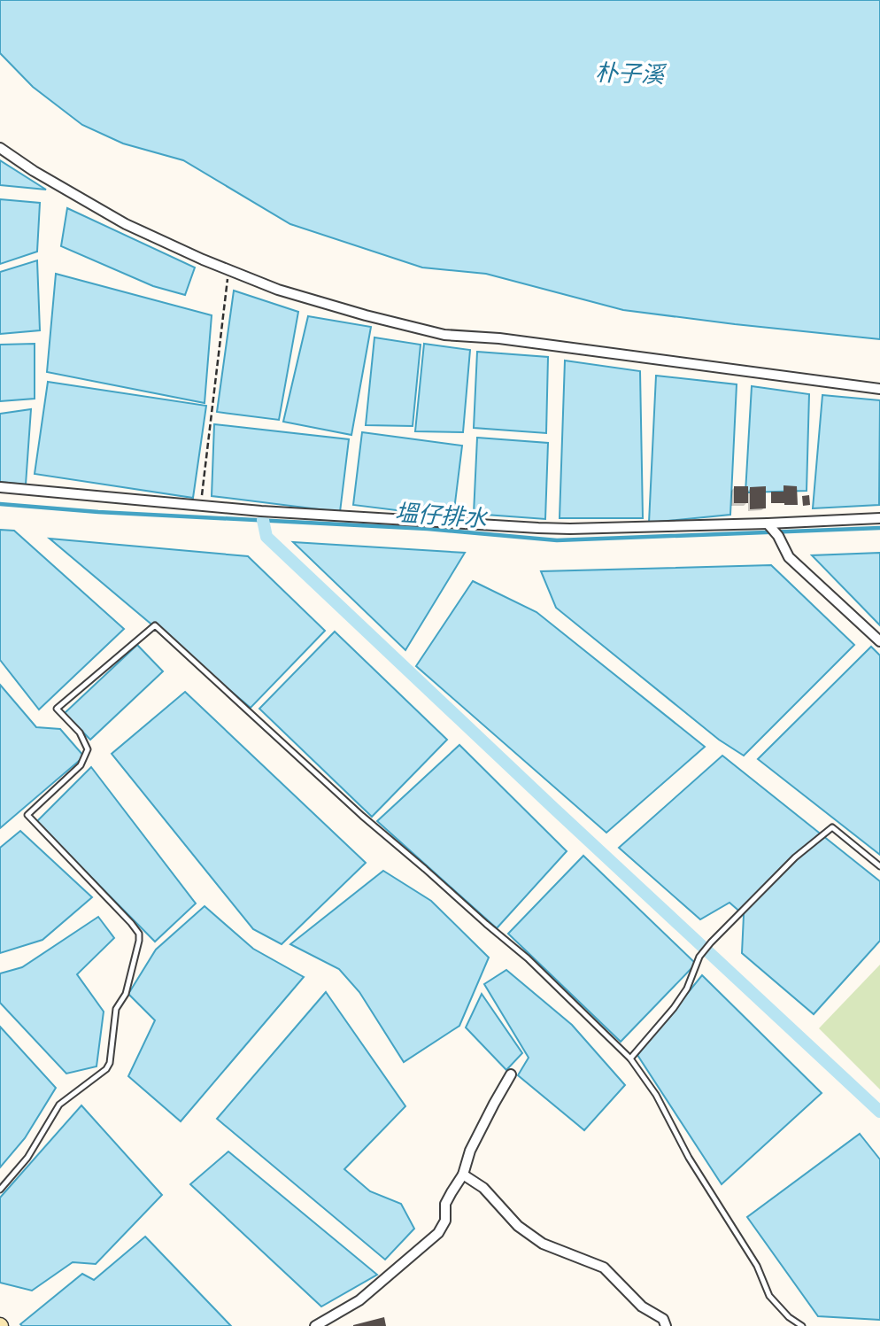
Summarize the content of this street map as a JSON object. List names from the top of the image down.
{
  "water": ["朴子溪", "塭仔排水"]
}
